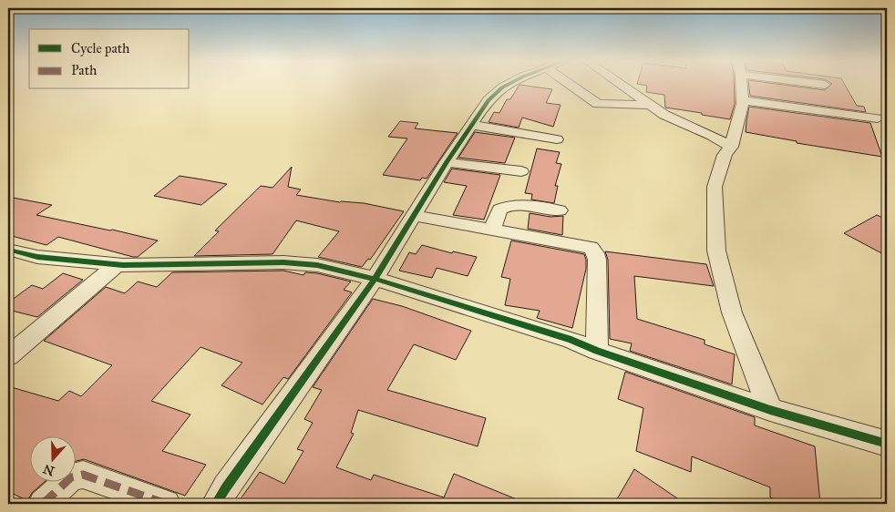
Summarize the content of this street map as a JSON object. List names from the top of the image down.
{
  "legend": ["Cycle path", "Path"],
  "north": "bottom"
}
